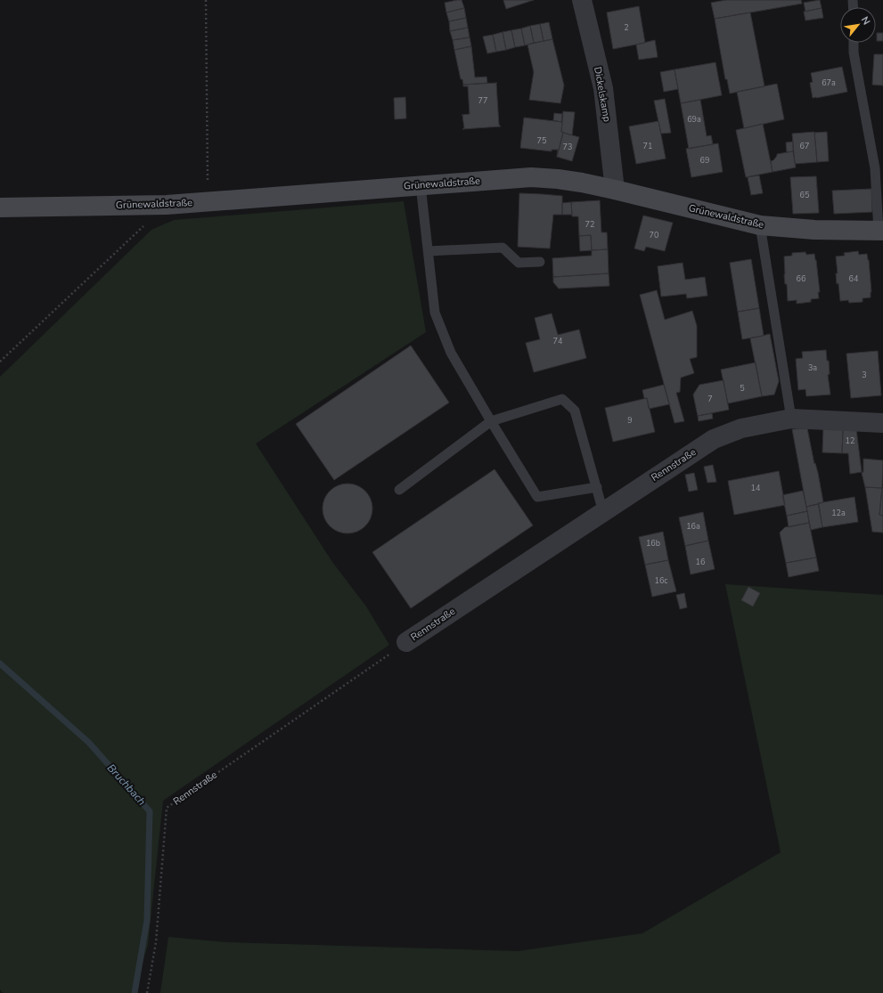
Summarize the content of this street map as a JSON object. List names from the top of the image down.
{
  "streets": {
    "street": ["Dickelskamp", "Grünewaldstraße", "Rennstraße"]
  },
  "crossings": [
    ["Dickelskamp", "Grünewaldstraße"]
  ],
  "water": ["Bruchbach"],
  "house_numbers": [
    "2",
    "67a",
    "77",
    "69a",
    "75",
    "71",
    "67",
    "73",
    "69",
    "65",
    "72",
    "70",
    "66",
    "64",
    "74",
    "3a",
    "3",
    "5",
    "7",
    "9",
    "12",
    "14",
    "12a",
    "16a",
    "16b",
    "16",
    "16c"
  ],
  "north": "top right"
}
